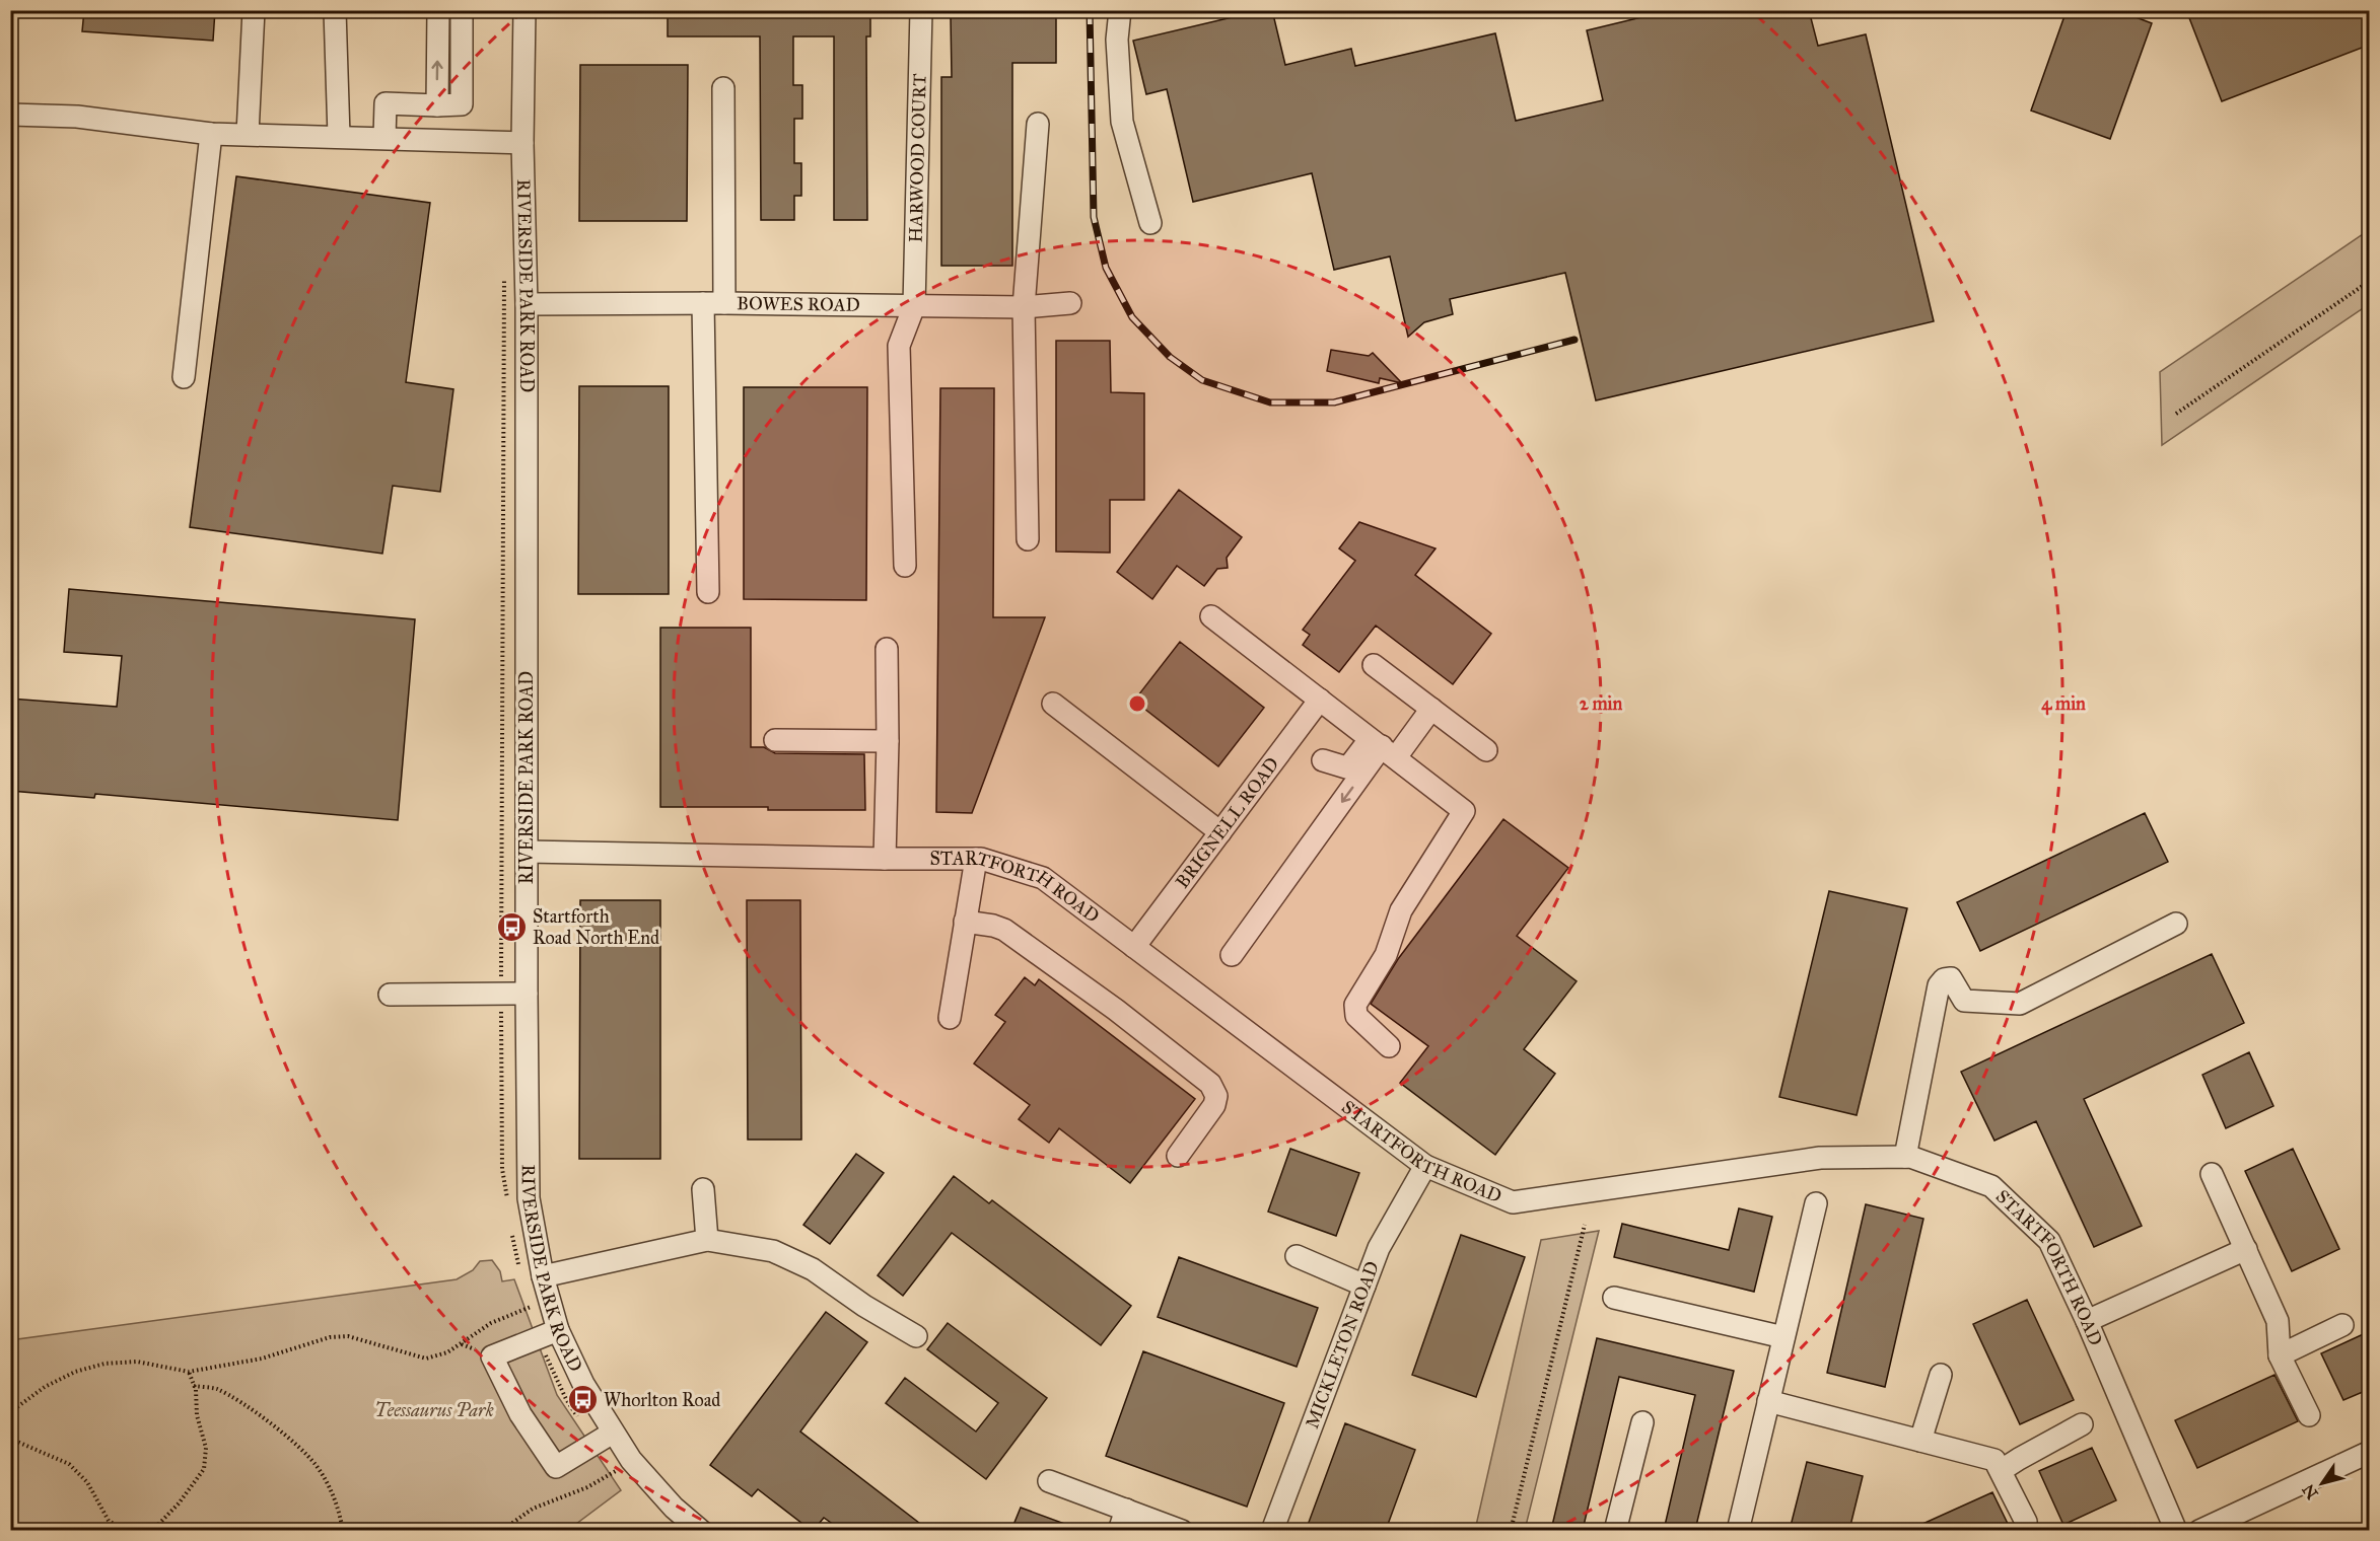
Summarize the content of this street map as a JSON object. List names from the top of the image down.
{
  "streets": {
    "street": [
      "HARWOOD COURT",
      "RIVERSIDE PARK ROAD",
      "BOWES ROAD",
      "BRIGNELL ROAD",
      "STARTFORTH ROAD",
      "MICKLETON ROAD"
    ]
  },
  "crossings": [
    ["HARWOOD COURT", "BOWES ROAD"],
    ["RIVERSIDE PARK ROAD", "BOWES ROAD"],
    ["RIVERSIDE PARK ROAD", "STARTFORTH ROAD"],
    ["BRIGNELL ROAD", "STARTFORTH ROAD"],
    ["STARTFORTH ROAD", "MICKLETON ROAD"]
  ],
  "parks": ["Teessaurus Park"],
  "places": {
    "bus stop": ["Startforth Road North End", "Whorlton Road"]
  },
  "north": "bottom left",
  "rings": ["2 min", "4 min"]
}
